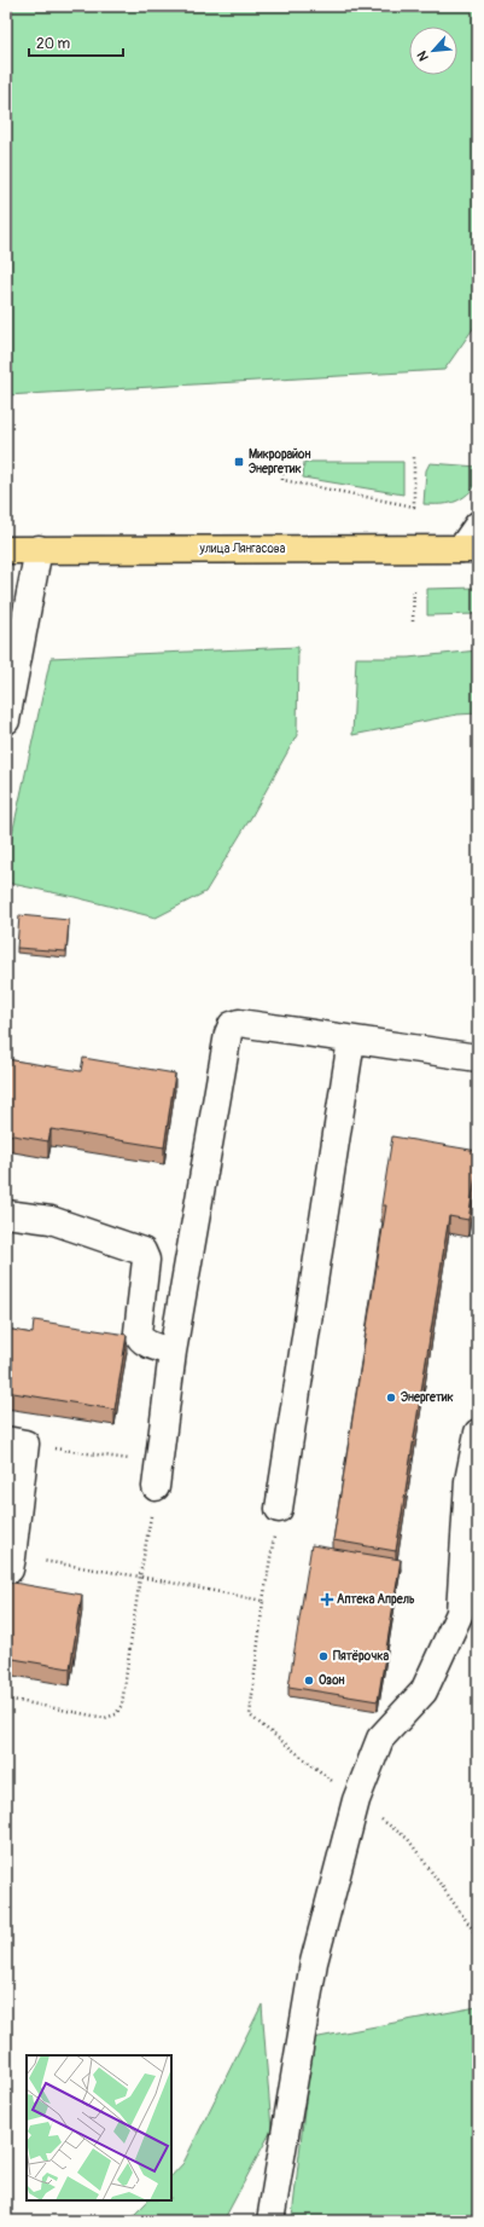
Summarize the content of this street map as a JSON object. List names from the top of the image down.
{
  "streets": {
    "main road": ["улица Лянгасова"]
  },
  "places": {
    "transit": ["Микрорайон Энергетик"],
    "other": ["Энергетик", "Пятёрочка", "Озон"],
    "health": ["Аптека Апрель"]
  },
  "scale_bar": "20 m",
  "north": "bottom left"
}
